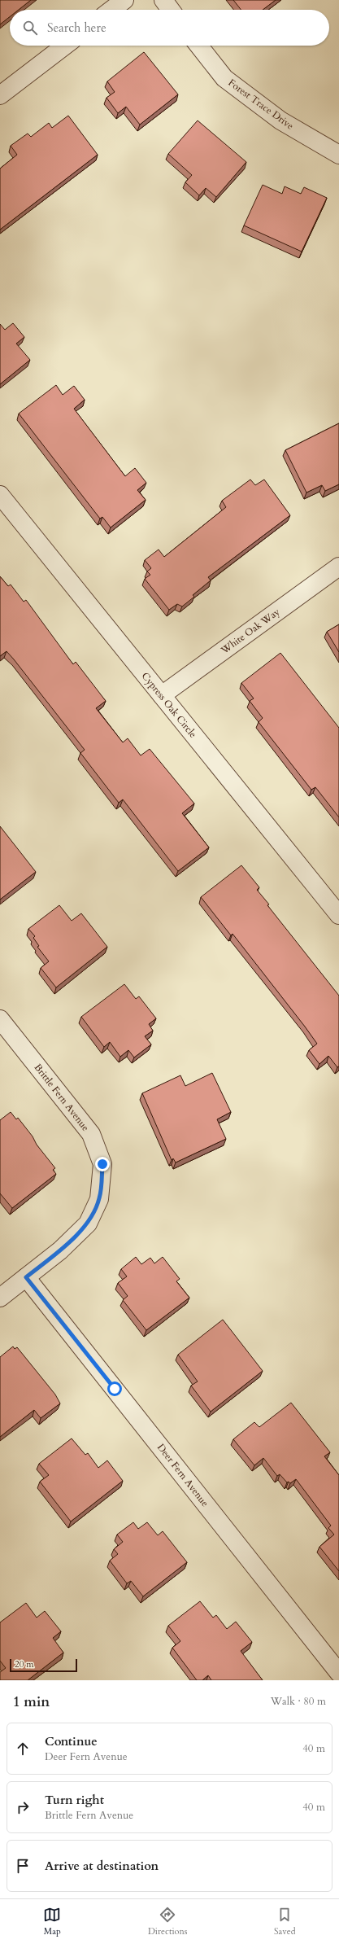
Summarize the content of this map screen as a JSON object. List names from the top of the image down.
{
  "streets": {
    "street": [
      "Forest Trace Drive",
      "White Oak Way",
      "Cypress Oak Circle",
      "Brittle Fern Avenue",
      "Deer Fern Avenue"
    ]
  },
  "crossings": [
    ["White Oak Way", "Cypress Oak Circle"],
    ["Brittle Fern Avenue", "Deer Fern Avenue"]
  ],
  "scale_bar": "20 m",
  "page": {
    "search": "Search here",
    "scale": "20 m",
    "heading": ["1 min", "Walk · 80 m"],
    "list": [
      ["Continue", "Deer Fern Avenue", "40 m"],
      ["Turn right", "Brittle Fern Avenue", "40 m"],
      "Arrive at destination"
    ],
    "nav": ["Map", "Directions", "Saved"]
  }
}
